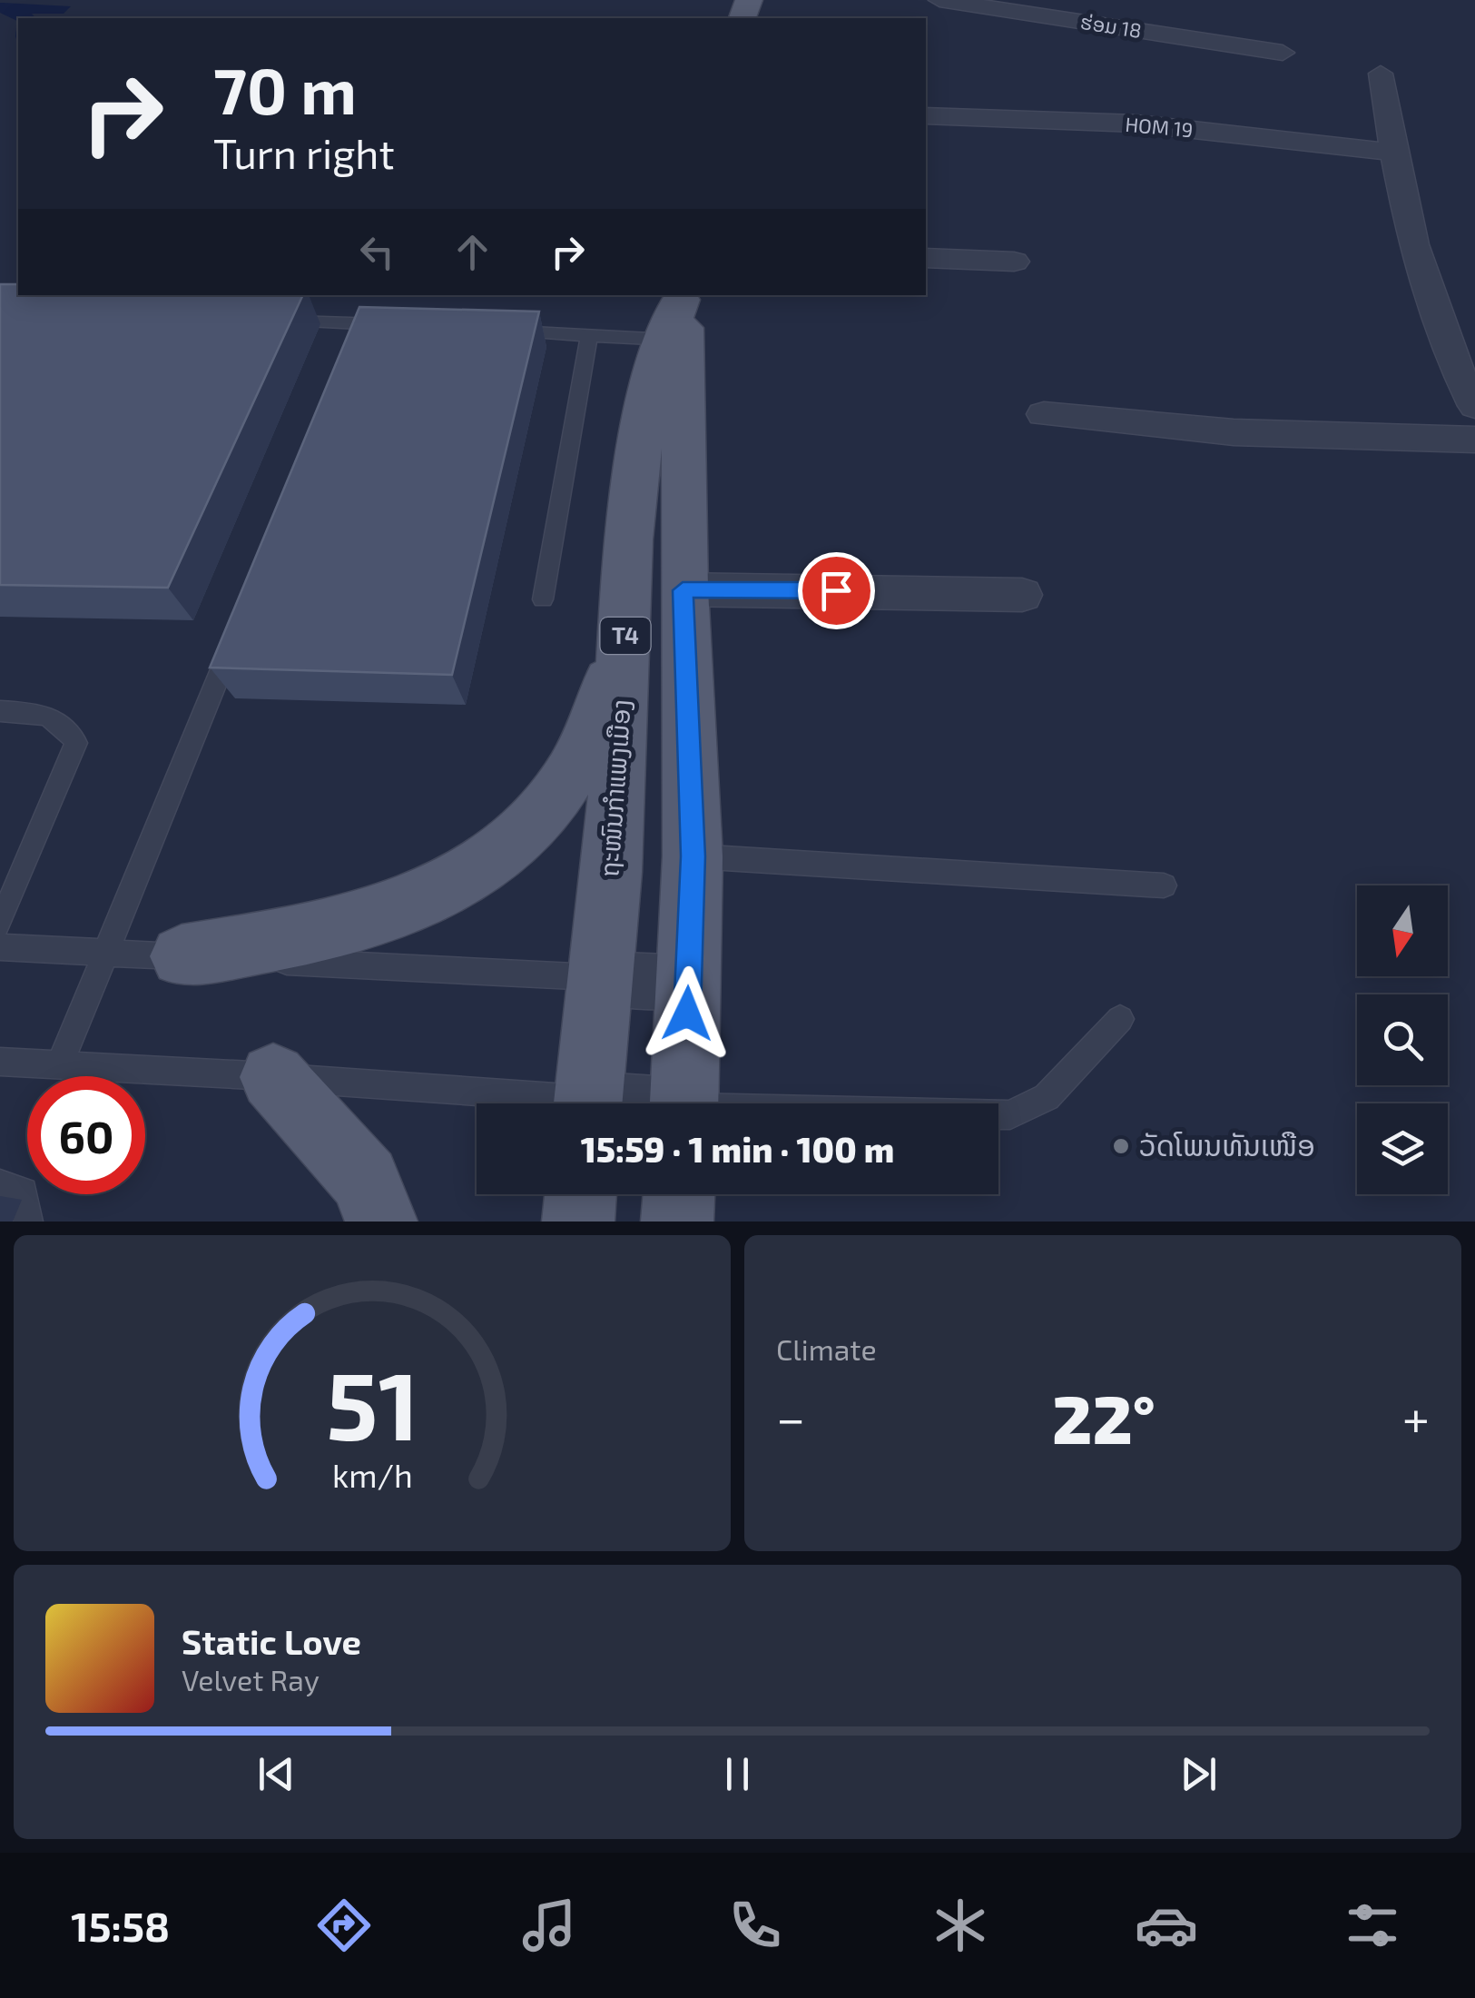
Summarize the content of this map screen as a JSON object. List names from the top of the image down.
{
  "streets": {
    "main road": ["T4", "ຖະໜົນກຳແພງເມືອງ"],
    "street": ["ຮ່ອມ 18", "HOM 19"]
  },
  "crossings": [
    ["T4", "ຖະໜົນກຳແພງເມືອງ"]
  ],
  "places": ["ວັດໂພນທັນເໜືອ"],
  "north": "bottom",
  "page": {
    "turn": ["70 m", "Turn right"],
    "limit": "60",
    "trip": "15:59 · 1 min · 100 m",
    "tile": "Climate",
    "heat": ["−", "22°", "+"],
    "song": ["Static Love", "Velvet Ray"],
    "tabs": "15:58",
    "gauge": ["51", "km/h"]
  }
}
